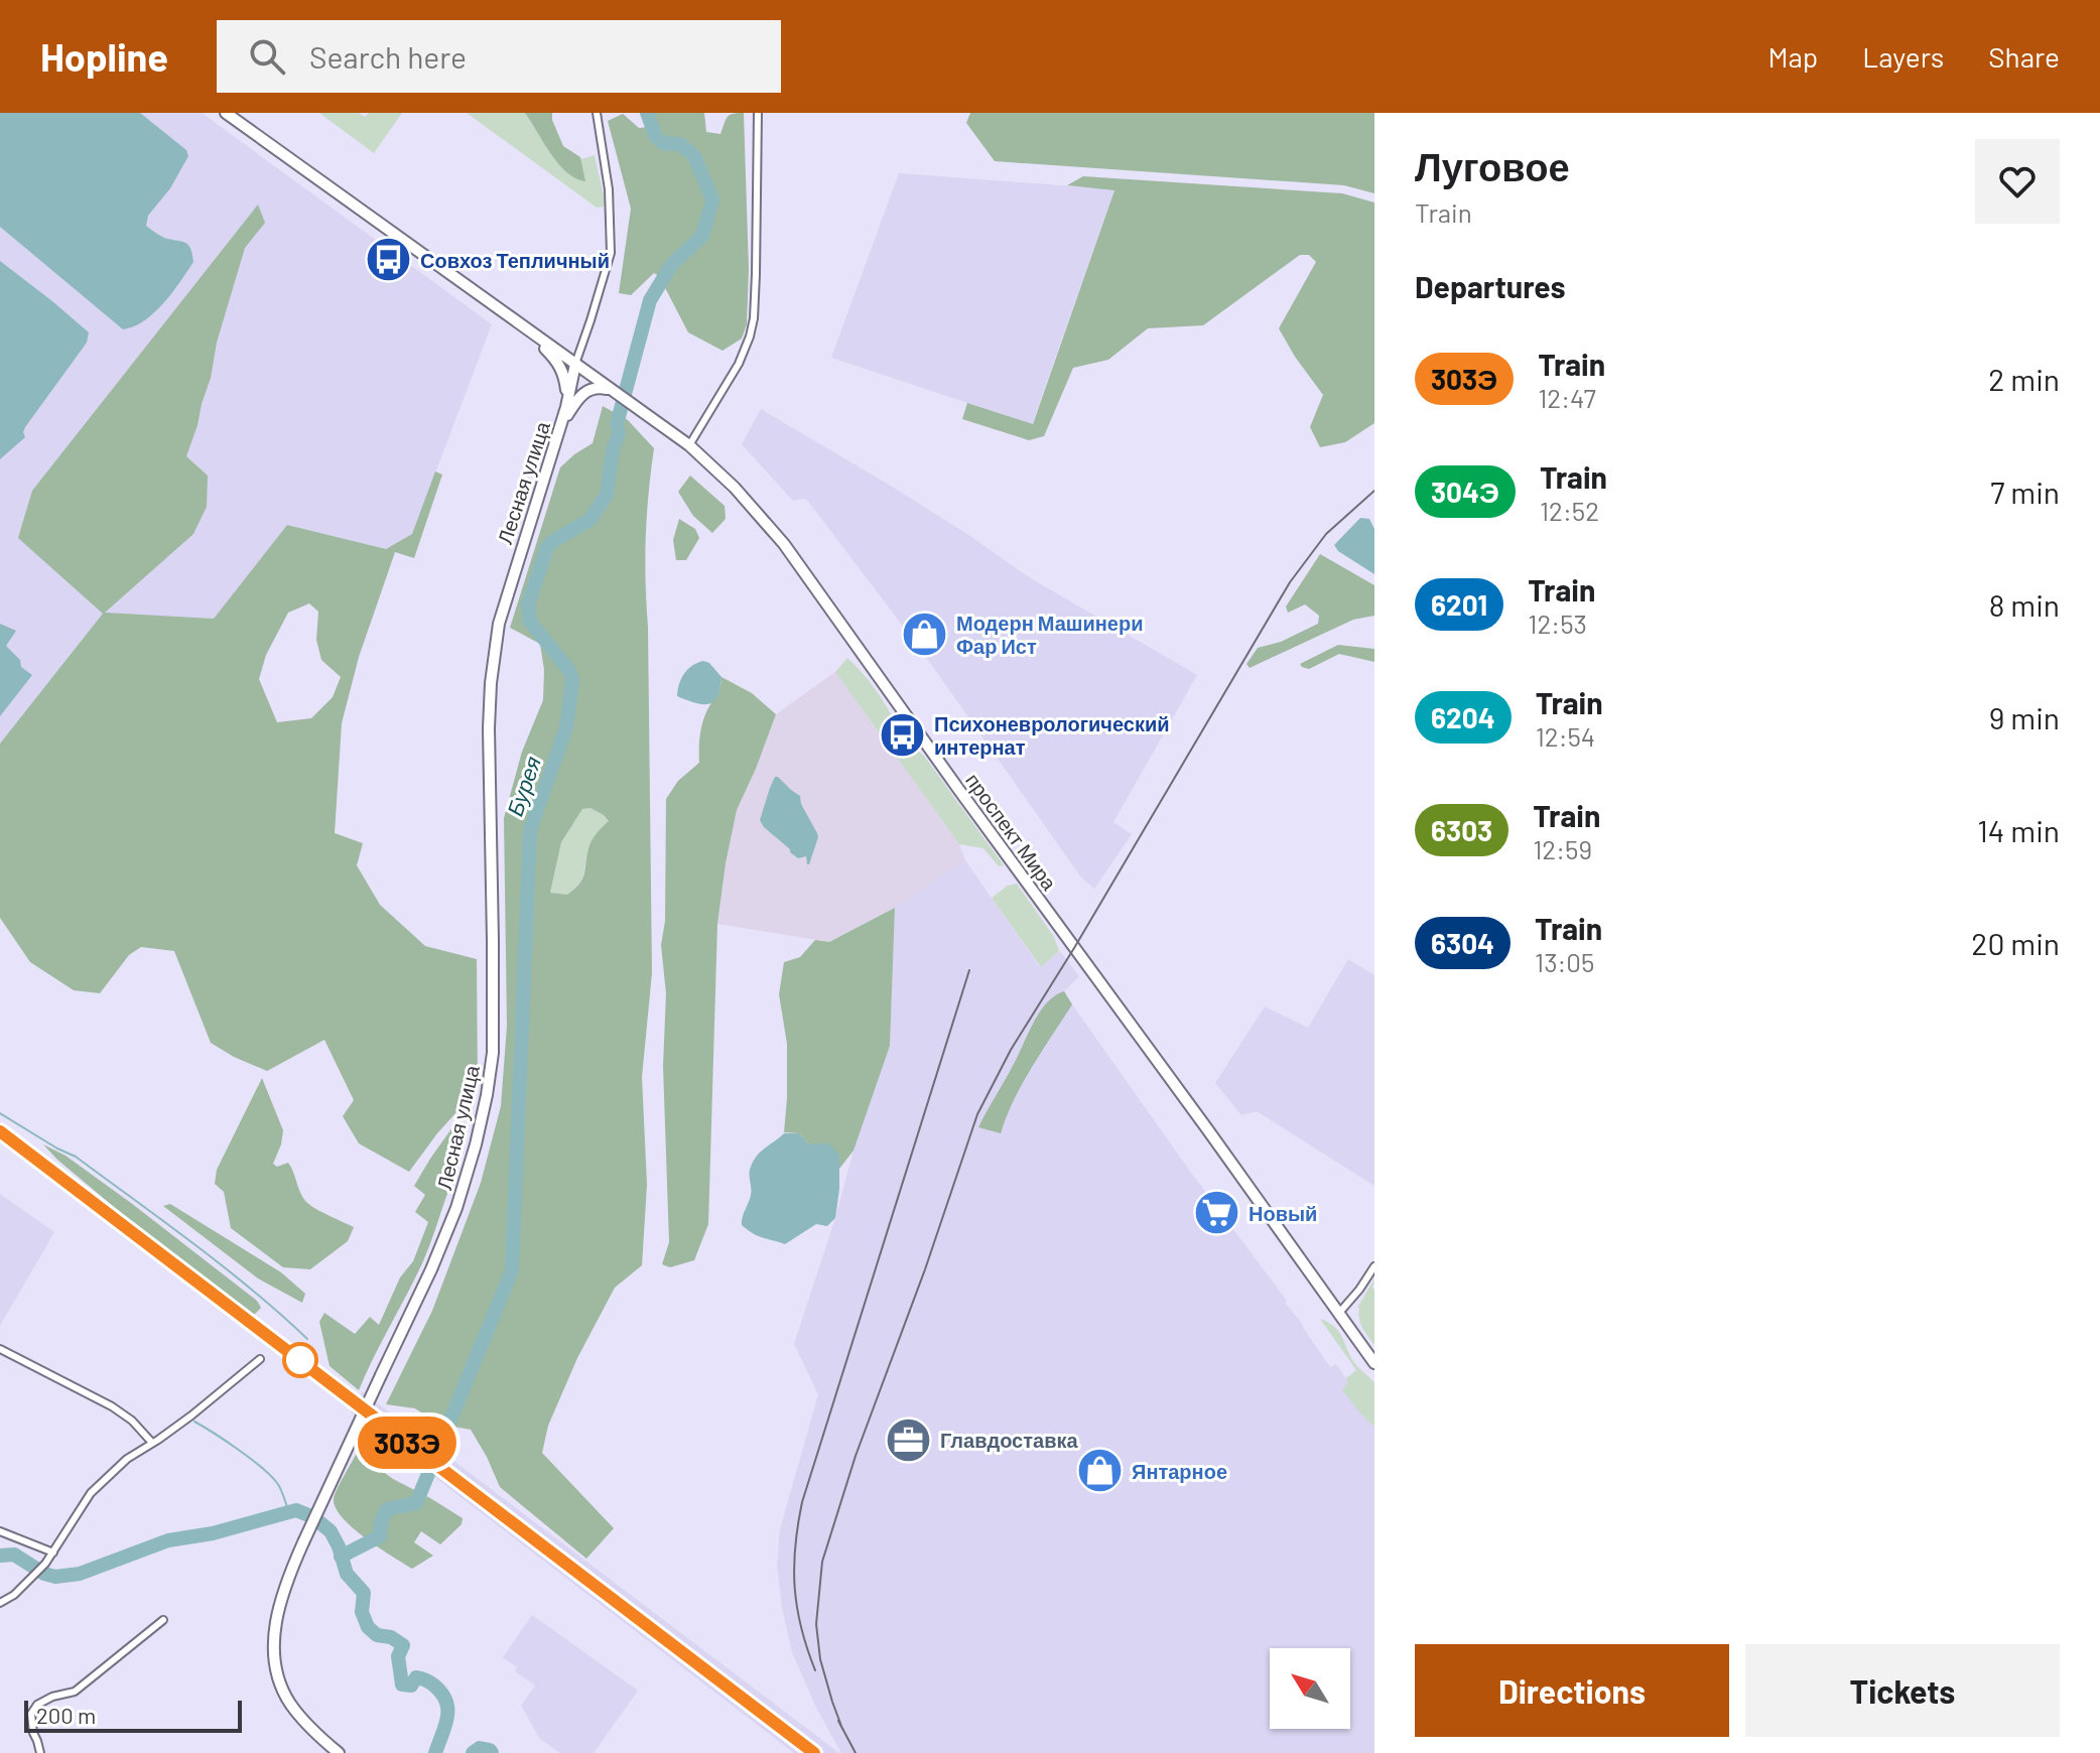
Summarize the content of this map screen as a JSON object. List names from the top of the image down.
{
  "streets": {
    "main road": ["Лесная улица", "проспект Мира"]
  },
  "crossings": [
    ["Лесная улица", "проспект Мира"]
  ],
  "water": ["Бурея"],
  "places": {
    "bus stop": ["Совхоз Тепличный", "Психоневрологический интернат"],
    "shop": ["Модерн Машинери Фар Ист", "Янтарное"],
    "supermarket": ["Новый"],
    "office": ["Главдоставка"]
  },
  "scale_bar": "200 m",
  "north": "top left",
  "page": {
    "header": "Hopline",
    "search": "Search here",
    "nav": ["Map", "Layers", "Share"],
    "on_map": "303Э",
    "heading": [
      ["Луговое", "Train"],
      "Departures"
    ],
    "list": [
      {
        "mark": "303Э",
        "name": "Train",
        "note": "12:47",
        "value": "2 min"
      },
      {
        "mark": "304Э",
        "name": "Train",
        "note": "12:52",
        "value": "7 min"
      },
      {
        "mark": "6201",
        "name": "Train",
        "note": "12:53",
        "value": "8 min"
      },
      {
        "mark": "6204",
        "name": "Train",
        "note": "12:54",
        "value": "9 min"
      },
      {
        "mark": "6303",
        "name": "Train",
        "note": "12:59",
        "value": "14 min"
      },
      {
        "mark": "6304",
        "name": "Train",
        "note": "13:05",
        "value": "20 min"
      }
    ],
    "buttons": ["Directions", "Tickets"],
    "scale": "200 m"
  }
}
